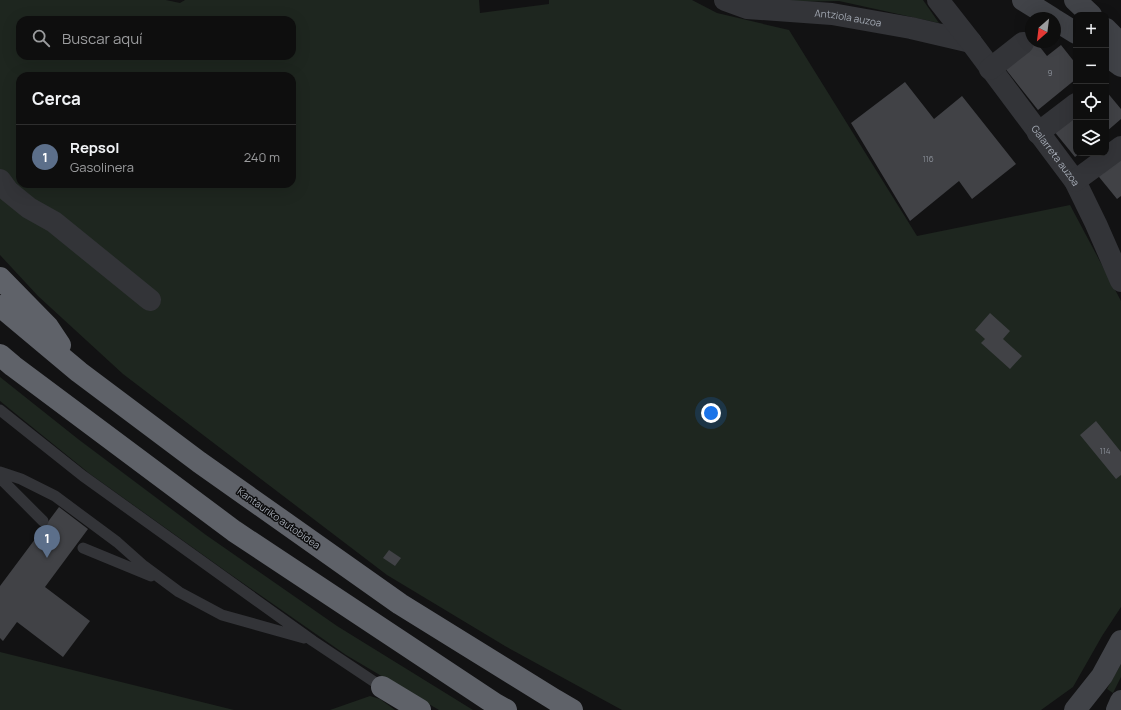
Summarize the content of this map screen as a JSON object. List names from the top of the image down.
{
  "streets": {
    "highway": ["Kantauriko autobidea"],
    "street": ["Antziola auzoa", "Galarreta auzoa"]
  },
  "crossings": [
    ["Antziola auzoa", "Galarreta auzoa"]
  ],
  "house_numbers": ["9", "116", "114"],
  "north": "bottom left",
  "page": {
    "map_buttons": ["+", "−"],
    "search": "Buscar aquí",
    "heading": "Cerca",
    "list": [
      {
        "mark": "1",
        "name": "Repsol",
        "note": "Gasolinera",
        "value": "240 m"
      }
    ],
    "pins": "1"
  }
}
